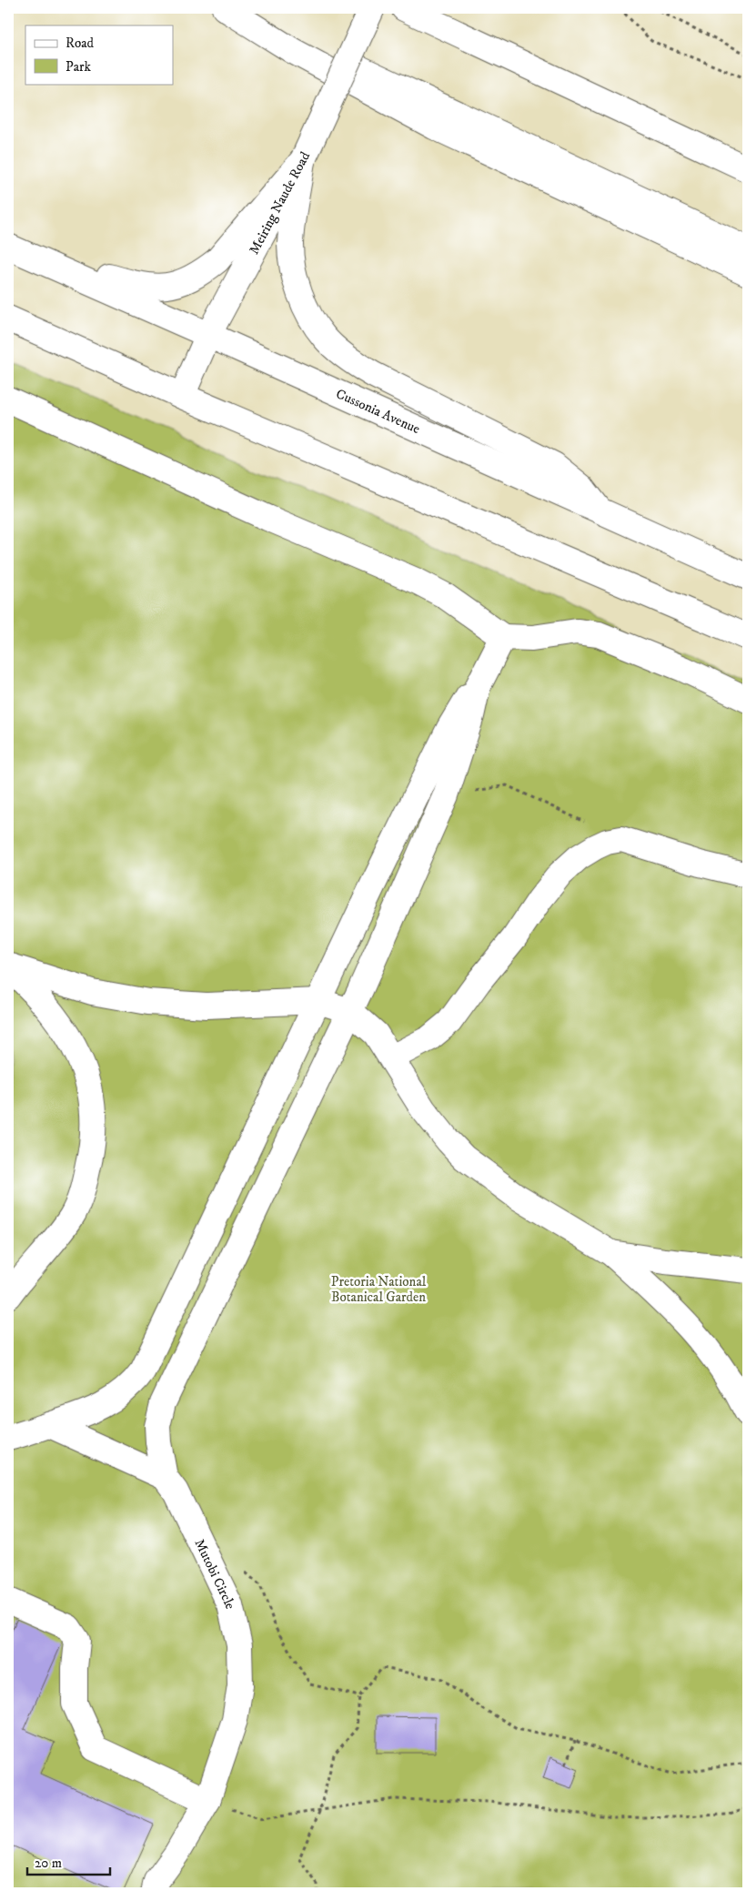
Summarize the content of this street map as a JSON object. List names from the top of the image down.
{
  "streets": {
    "main road": ["Meiring Naude Road", "Cussonia Avenue", "Mutobi Circle"]
  },
  "crossings": [
    ["Meiring Naude Road", "Cussonia Avenue"]
  ],
  "parks": ["Pretoria National Botanical Garden"],
  "legend": ["Road", "Park"],
  "scale_bar": "20 m"
}
